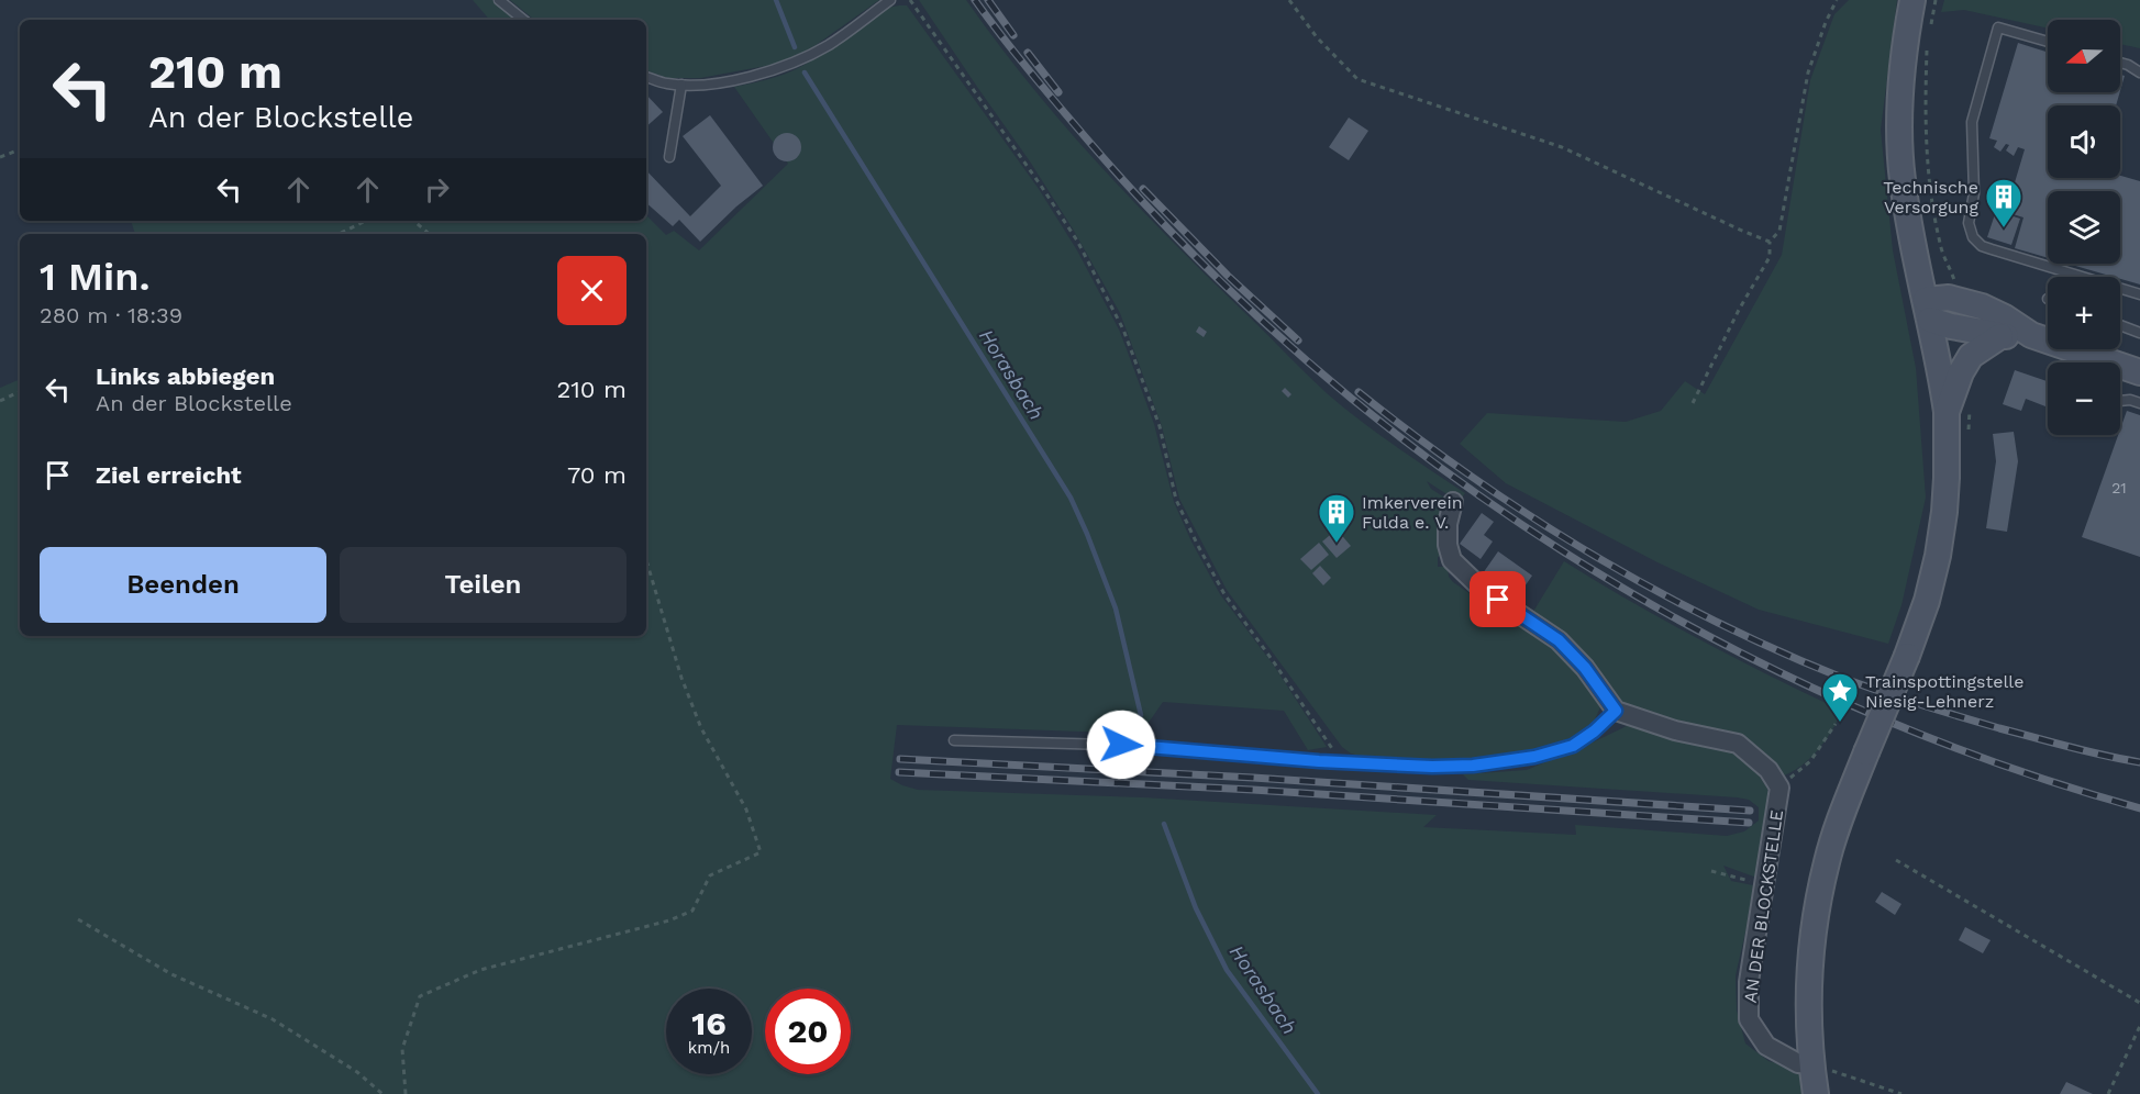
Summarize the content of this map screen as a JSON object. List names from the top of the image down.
{
  "streets": {
    "street": ["AN DER BLOCKSTELLE"]
  },
  "water": ["Horasbach"],
  "places": {
    "building": ["Technische Versorgung", "Imkerverein Fulda e. V."],
    "place": ["Trainspottingstelle Niesig-Lehnerz"]
  },
  "house_numbers": ["21"],
  "north": "left",
  "page": {
    "map_buttons": ["+", "−"],
    "turn": ["210 m", "An der Blockstelle"],
    "heading": ["1 Min.", "280 m · 18:39"],
    "list": [
      {
        "name": "Links abbiegen",
        "note": "An der Blockstelle",
        "value": "210 m"
      },
      {
        "name": "Ziel erreicht",
        "value": "70 m"
      }
    ],
    "buttons": ["Beenden", "Teilen"],
    "speed": "16 km/h",
    "limit": "20"
  }
}
